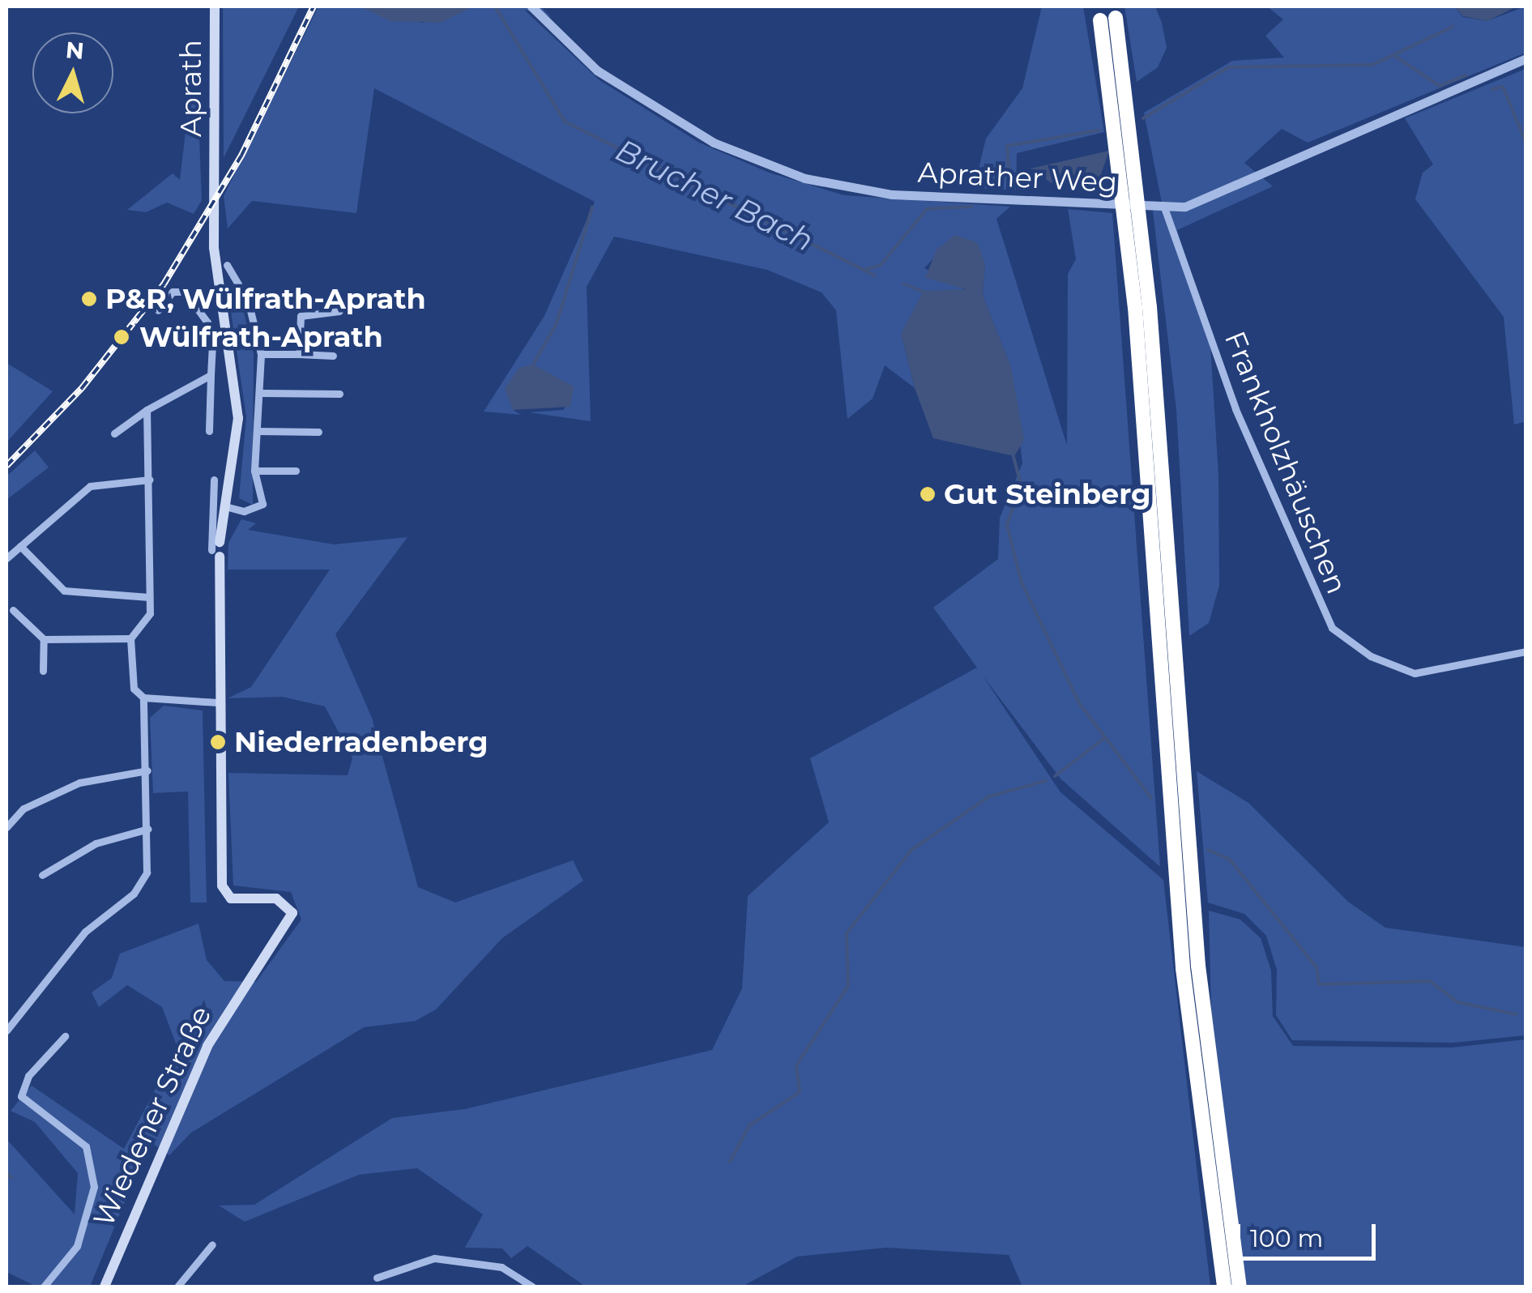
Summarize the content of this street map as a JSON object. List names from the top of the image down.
{
  "streets": {
    "main road": ["Aprath", "Wiedener Straße"],
    "street": ["Aprather Weg", "Frankholzhäuschen"]
  },
  "crossings": [
    ["Aprath", "Wiedener Straße"],
    ["Aprather Weg", "Frankholzhäuschen"]
  ],
  "water": ["Brucher Bach"],
  "places": [
    "P&R, Wülfrath-Aprath",
    "Wülfrath-Aprath",
    "Gut Steinberg",
    "Niederradenberg"
  ],
  "scale_bar": "100 m",
  "north": "top"
}
